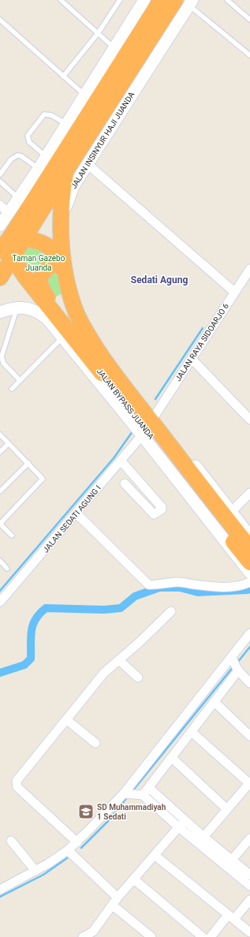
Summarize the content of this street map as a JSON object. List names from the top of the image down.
{
  "streets": {
    "highway": ["JALAN INSINYUR HAJI JUANDA", "JALAN BYPASS JUANDA"],
    "street": ["JALAN RAYA SIDOARJO 6", "JALAN SEDATI AGUNG I"]
  },
  "crossings": [
    ["JALAN INSINYUR HAJI JUANDA", "JALAN RAYA SIDOARJO 6"],
    ["JALAN INSINYUR HAJI JUANDA", "JALAN BYPASS JUANDA"],
    ["JALAN INSINYUR HAJI JUANDA", "JALAN SEDATI AGUNG I"],
    ["JALAN RAYA SIDOARJO 6", "JALAN BYPASS JUANDA"],
    ["JALAN RAYA SIDOARJO 6", "JALAN SEDATI AGUNG I"],
    ["JALAN BYPASS JUANDA", "JALAN SEDATI AGUNG I"]
  ],
  "districts": ["Sedati Agung"],
  "parks": ["Taman Gazebo Juanda"],
  "places": {
    "school or university": ["SD Muhammadiyah 1 Sedati"]
  }
}
